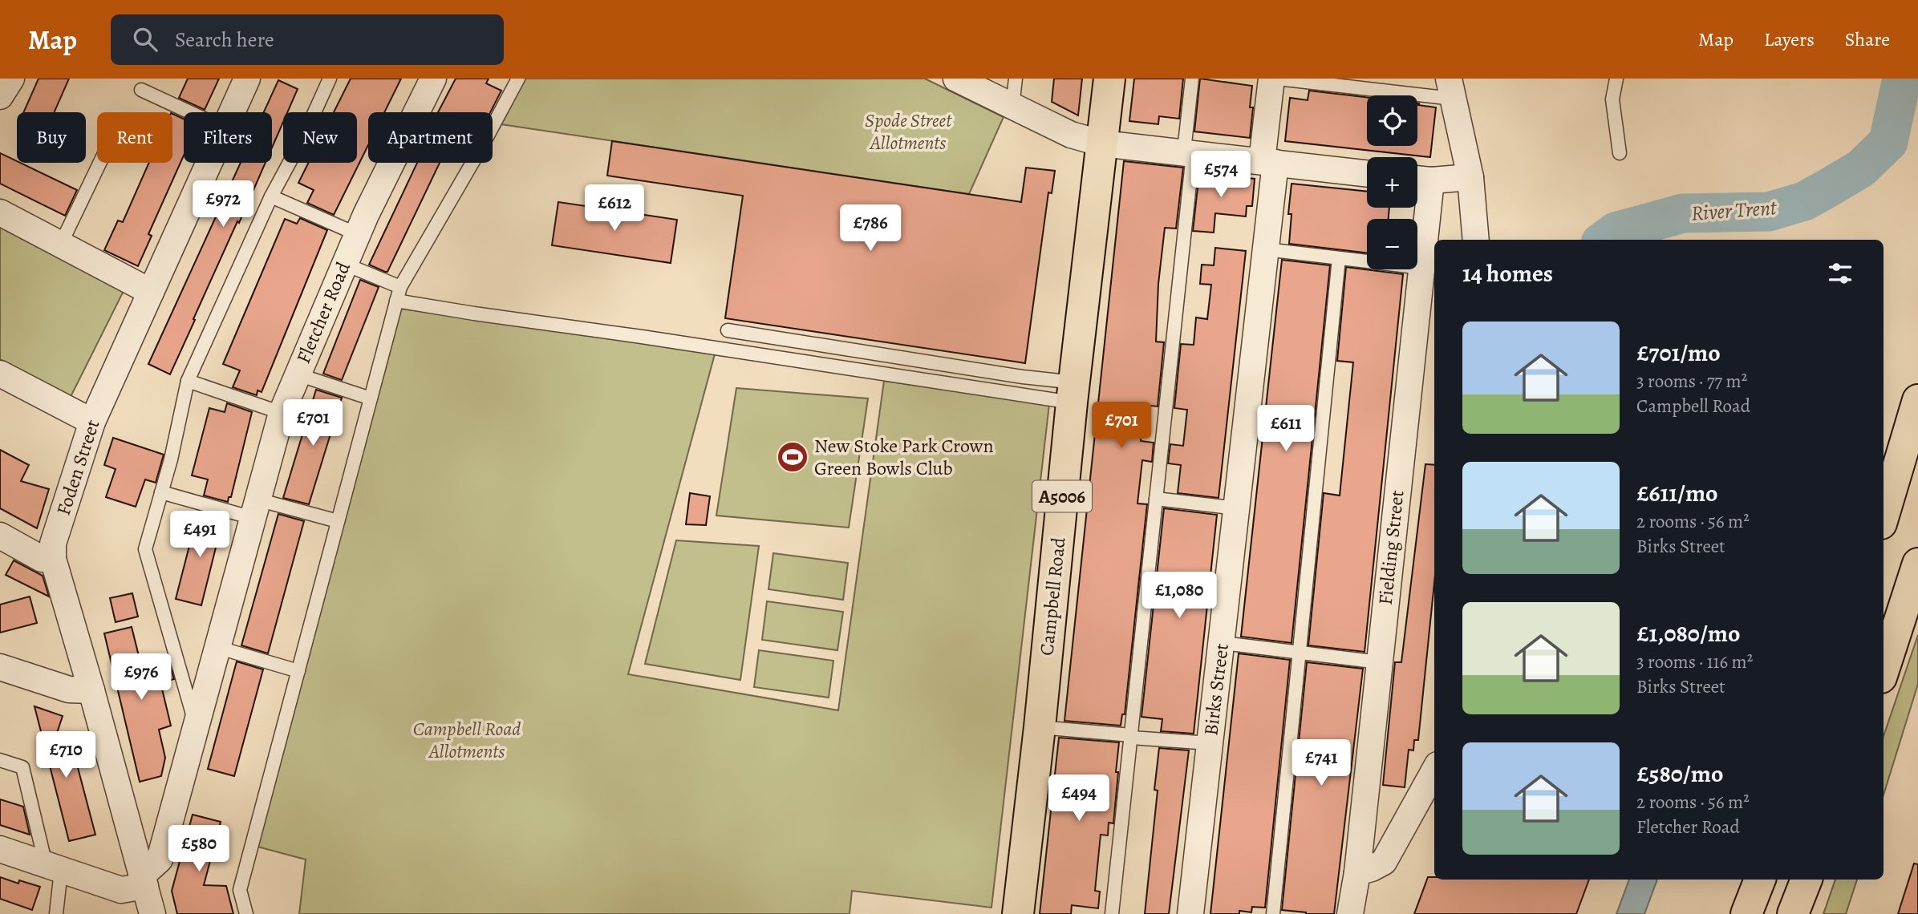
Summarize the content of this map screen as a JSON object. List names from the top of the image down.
{
  "streets": {
    "main road": ["A5006", "Campbell Road"],
    "street": [
      "Fletcher Road",
      "Foden Street",
      "Fielding Street",
      "Birks Street"
    ]
  },
  "crossings": [
    ["Fletcher Road", "Foden Street"]
  ],
  "water": ["River Trent"],
  "parks": ["Spode Street Allotments", "Campbell Road Allotments"],
  "places": {
    "sports": ["New Stoke Park Crown Green Bowls Club"]
  },
  "page": {
    "header": "Map",
    "search": "Search here",
    "nav": ["Map", "Layers", "Share"],
    "map_buttons": ["+", "−"],
    "chip": [
      "Buy",
      "Rent",
      "Filters",
      "New",
      "Apartment"
    ],
    "price": [
      "£574",
      "£972",
      "£612",
      "£786",
      "£701",
      "£701",
      "£611",
      "£491",
      "£1,080",
      "£976",
      "£710",
      "£741",
      "£494",
      "£580"
    ],
    "heading": "14 homes",
    "list": [
      {
        "name": "£701/mo",
        "note": "3 rooms · 77 m² · Campbell Road"
      },
      {
        "name": "£611/mo",
        "note": "2 rooms · 56 m² · Birks Street"
      },
      {
        "name": "£1,080/mo",
        "note": "3 rooms · 116 m² · Birks Street"
      },
      {
        "name": "£580/mo",
        "note": "2 rooms · 56 m² · Fletcher Road"
      }
    ]
  }
}
